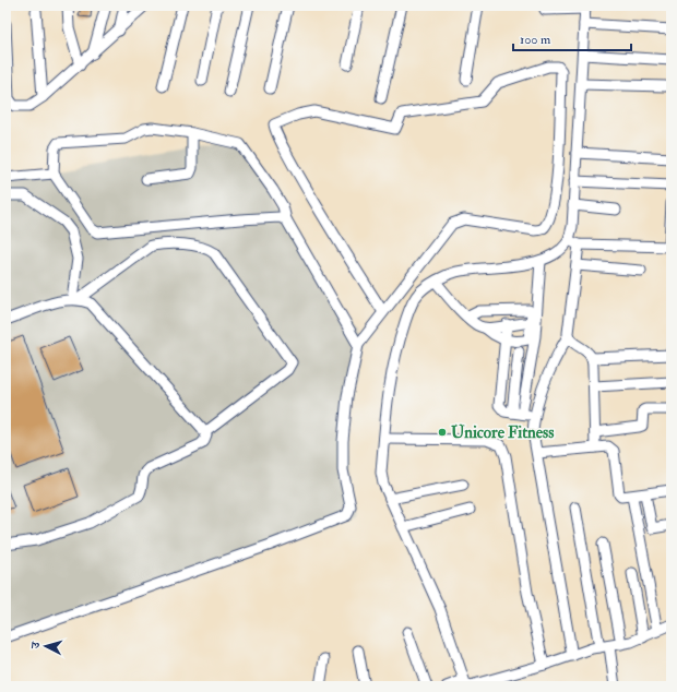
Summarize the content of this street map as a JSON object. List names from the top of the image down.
{
  "places": ["Unicore Fitness"],
  "scale_bar": "100 m",
  "north": "left"
}
